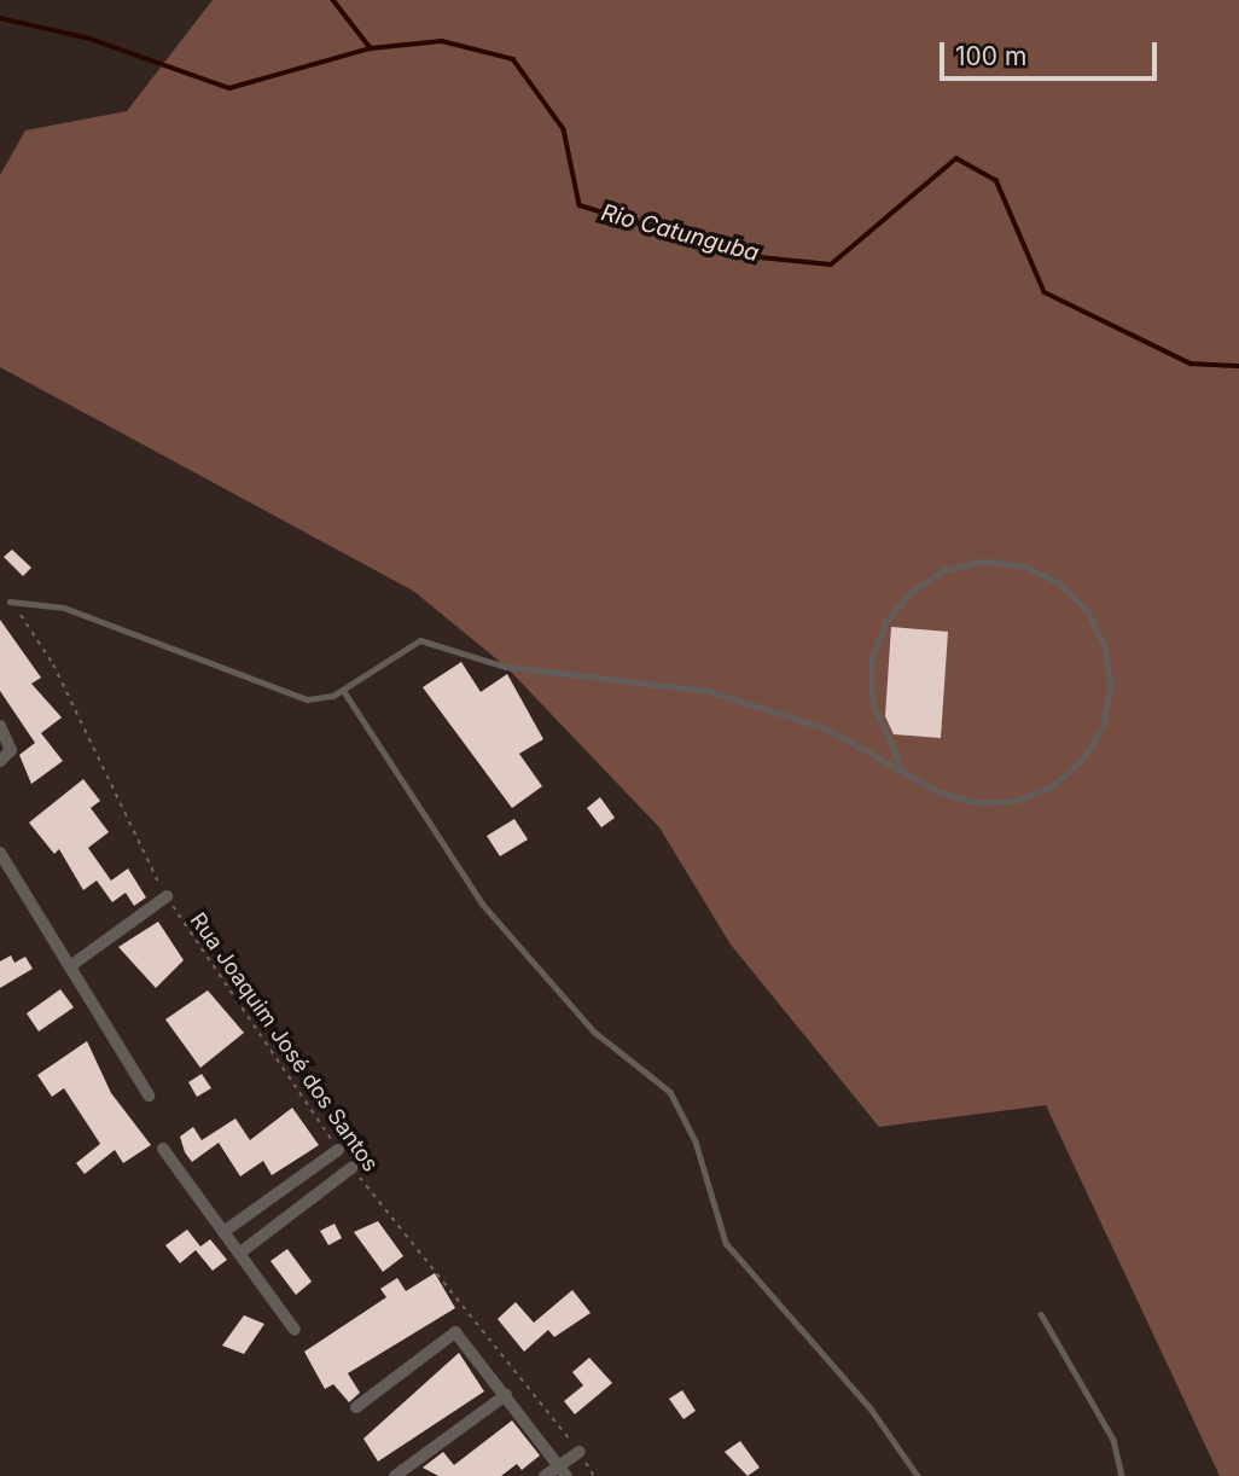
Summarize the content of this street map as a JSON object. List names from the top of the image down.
{
  "streets": {
    "path": ["Rua Joaquim José dos Santos"]
  },
  "water": ["Rio Catunguba"],
  "scale_bar": "100 m"
}
